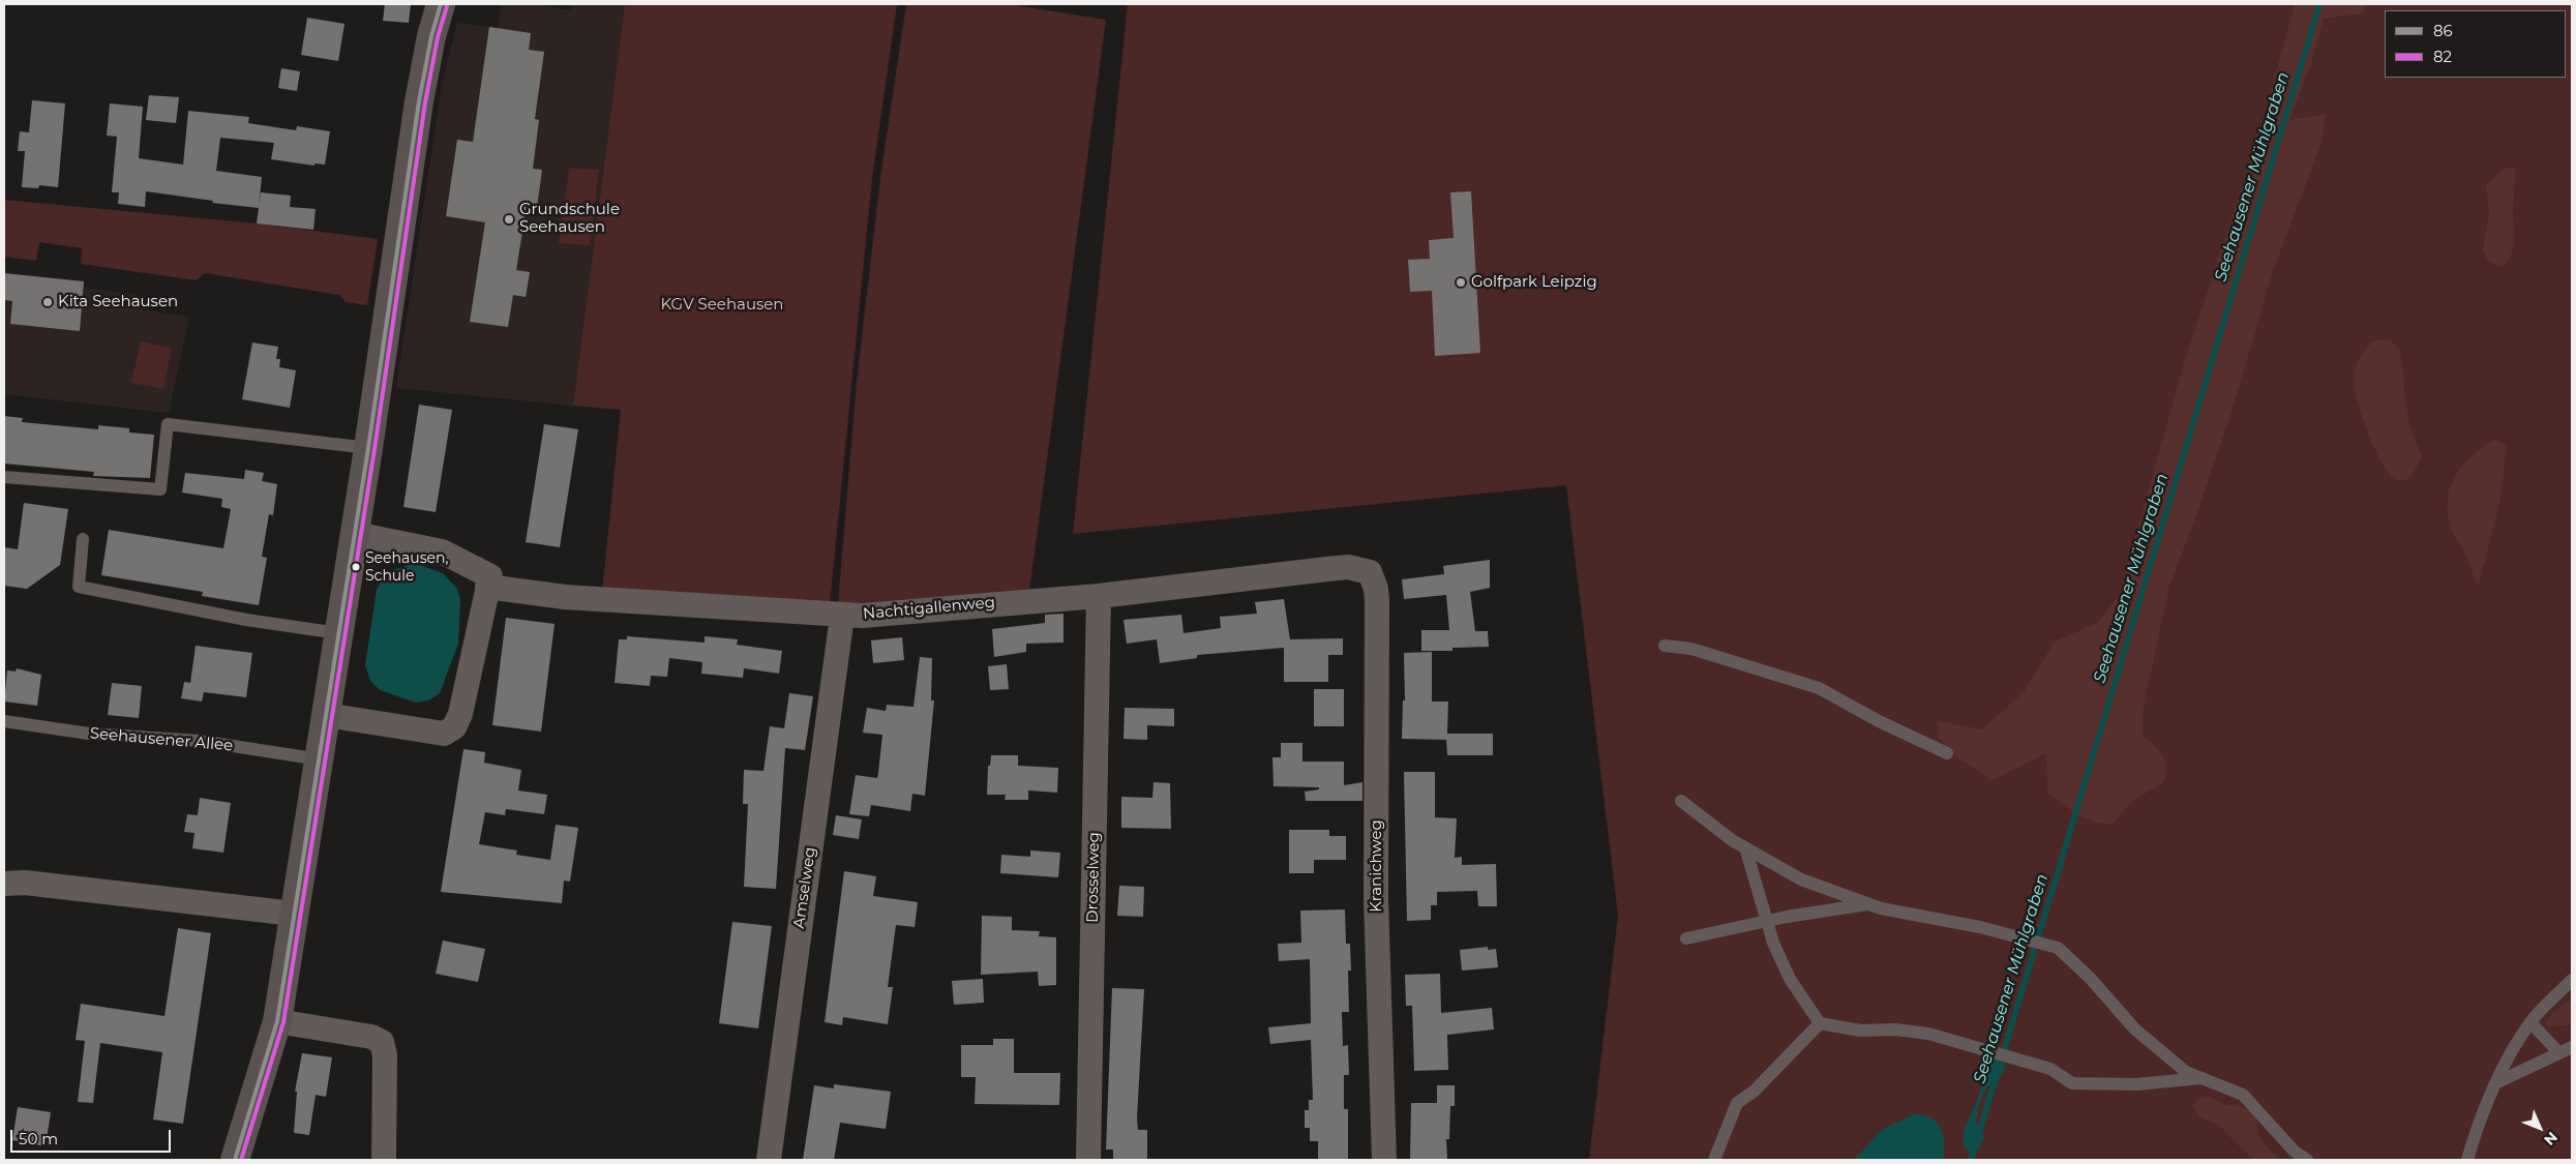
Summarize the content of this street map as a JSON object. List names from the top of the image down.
{
  "streets": {
    "street": [
      "Nachtigallenweg",
      "Kranichweg",
      "Drosselweg",
      "Amselweg"
    ],
    "lane": ["Seehausener Allee"]
  },
  "crossings": [
    ["Nachtigallenweg", "Kranichweg"],
    ["Nachtigallenweg", "Drosselweg"],
    ["Nachtigallenweg", "Amselweg"]
  ],
  "water": ["Seehausener Mühlgraben"],
  "parks": ["KGV Seehausen"],
  "places": [
    "Grundschule Seehausen",
    "Golfpark Leipzig",
    "Kita Seehausen",
    "Seehausen, Schule"
  ],
  "lines": ["transit line 86", "transit line 82"],
  "legend": ["86", "82"],
  "scale_bar": "50 m",
  "north": "bottom right"
}
